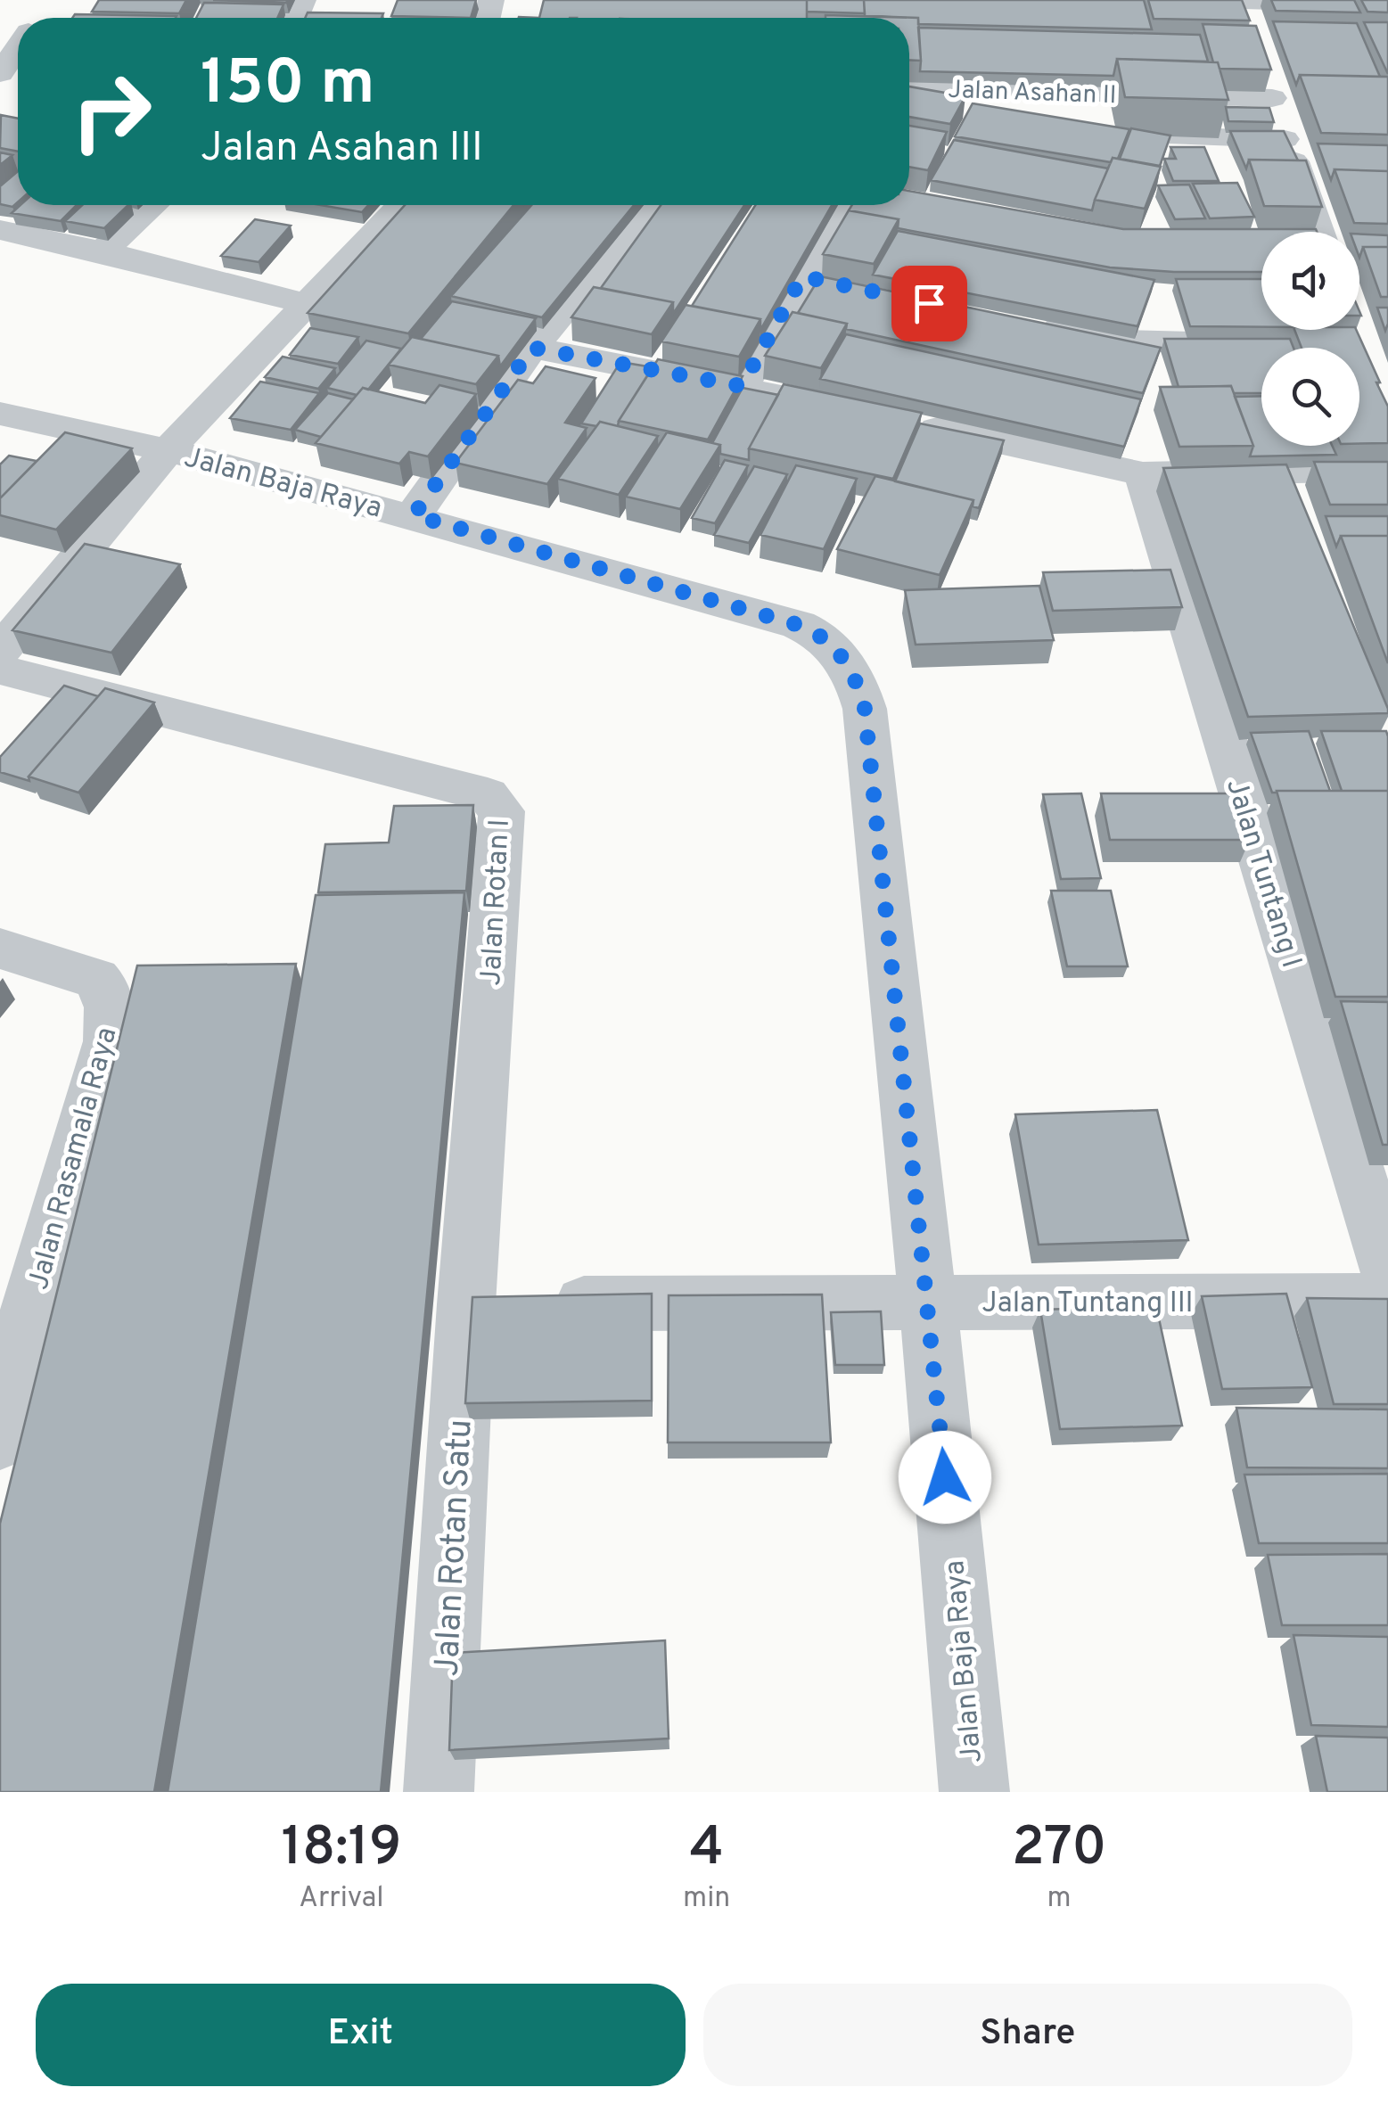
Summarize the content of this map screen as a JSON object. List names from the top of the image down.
{
  "streets": {
    "street": [
      "Jalan Asahan II",
      "Jalan Baja Raya",
      "Jalan Tuntang I",
      "Jalan Rotan I",
      "Jalan Rasamala Raya",
      "Jalan Tuntang III",
      "Jalan Rotan Satu"
    ]
  },
  "crossings": [
    ["Jalan Baja Raya", "Jalan Tuntang III"],
    ["Jalan Rotan I", "Jalan Tuntang III"],
    ["Jalan Rotan I", "Jalan Rotan Satu"],
    ["Jalan Tuntang III", "Jalan Rotan Satu"]
  ],
  "page": {
    "turn": ["150 m", "Jalan Asahan III"],
    "eta": [
      "18:19",
      "Arrival",
      "4",
      "min",
      "270",
      "m"
    ],
    "buttons": ["Exit", "Share"]
  }
}
